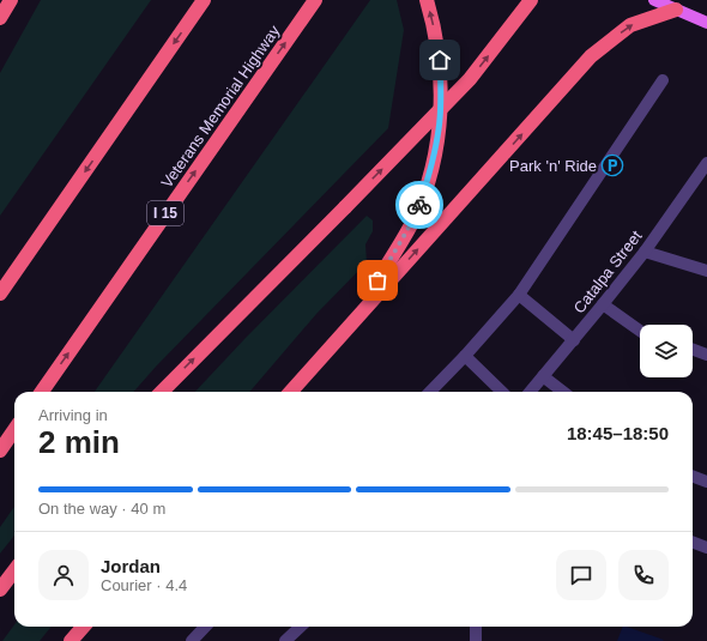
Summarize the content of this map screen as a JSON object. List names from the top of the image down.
{
  "streets": {
    "highway": ["Veterans Memorial Highway", "I 15"],
    "street": ["Catalpa Street"]
  },
  "places": {
    "parking": ["Park 'n' Ride"]
  },
  "page": {
    "heading": ["2 min", "Arriving in", "18:45–18:50"],
    "panel": ["Jordan", "Courier · 4.4"],
    "bar": "On the way · 40 m"
  }
}
